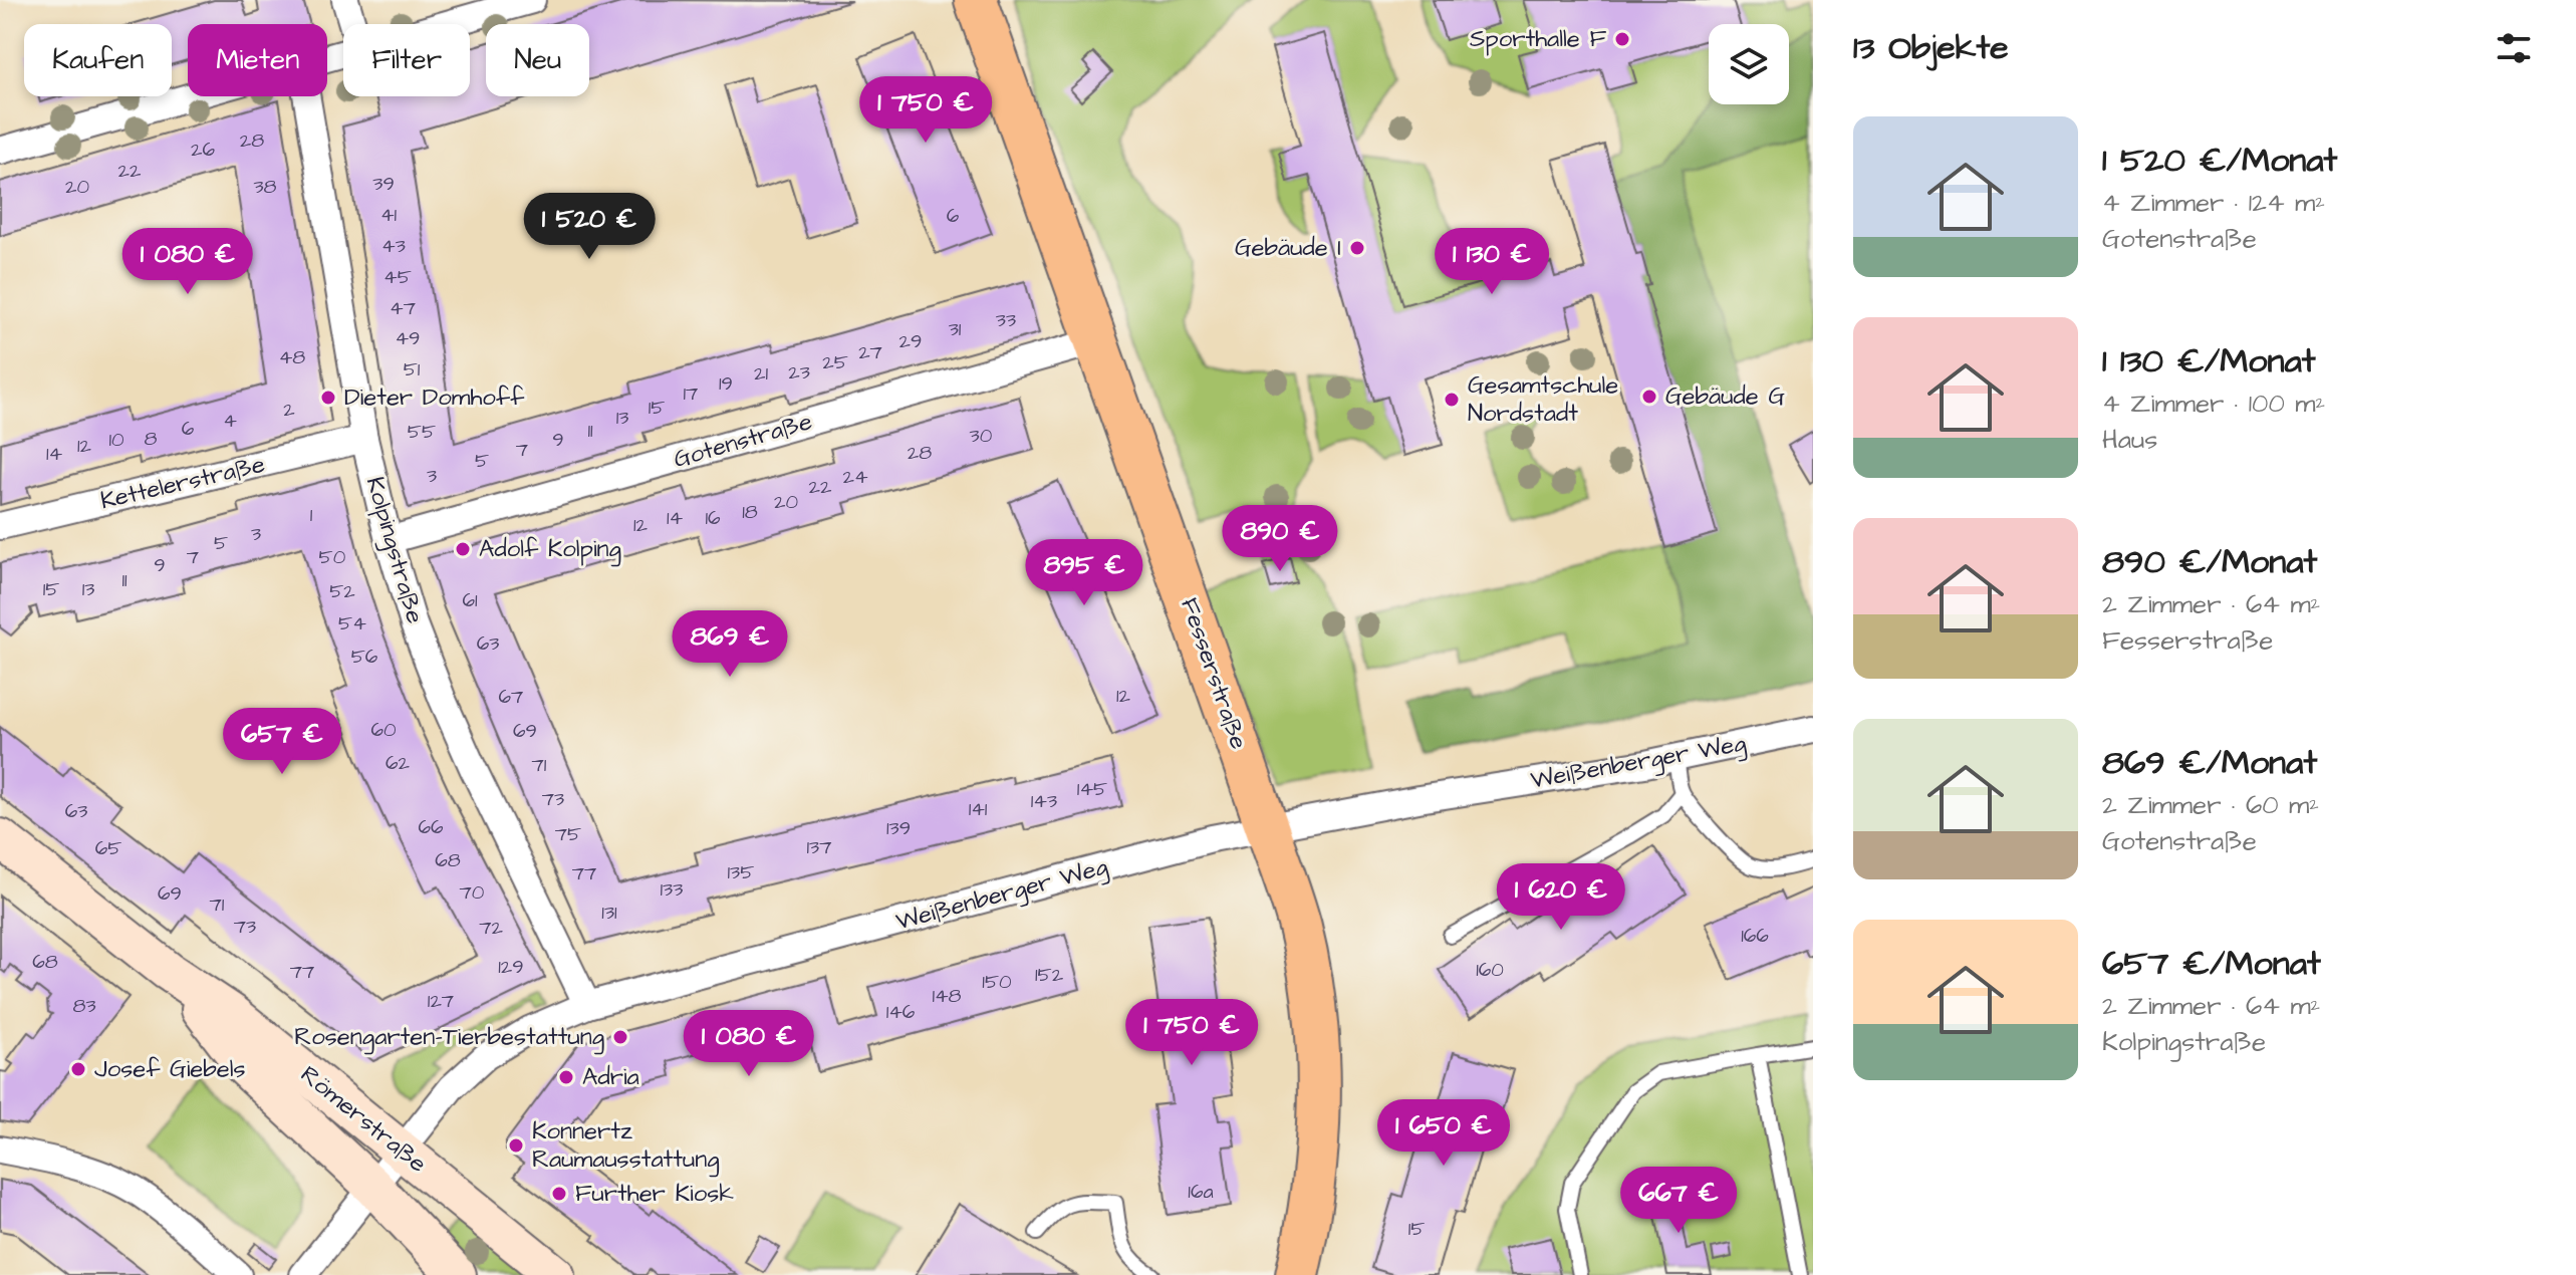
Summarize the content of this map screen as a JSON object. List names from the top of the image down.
{
  "streets": {
    "main road": ["Fesserstraße"],
    "street": [
      "Gotenstraße",
      "Kettelerstraße",
      "Kolpingstraße",
      "Weißenberger Weg",
      "Römerstraße"
    ]
  },
  "crossings": [
    ["Gotenstraße", "Kolpingstraße"],
    ["Gotenstraße", "Fesserstraße"],
    ["Kettelerstraße", "Kolpingstraße"],
    ["Kolpingstraße", "Weißenberger Weg"],
    ["Fesserstraße", "Weißenberger Weg"],
    ["Weißenberger Weg", "Römerstraße"]
  ],
  "places": [
    "Sporthalle F",
    "Gebäude I",
    "Gebäude G",
    "Dieter Domhoff",
    "Gesamtschule Nordstadt",
    "Adolf Kolping",
    "Rosengarten-Tierbestattung",
    "Josef Giebels",
    "Adria",
    "Konnertz Raumausstattung",
    "Further Kiosk"
  ],
  "house_numbers": [
    "28",
    "26",
    "22",
    "39",
    "20",
    "38",
    "41",
    "6",
    "43",
    "45",
    "47",
    "33",
    "31",
    "49",
    "29",
    "27",
    "48",
    "25",
    "51",
    "23",
    "21",
    "19",
    "17",
    "15",
    "2",
    "13",
    "4",
    "6",
    "11",
    "55",
    "30",
    "8",
    "10",
    "9",
    "12",
    "7",
    "28",
    "14",
    "5",
    "3",
    "24",
    "22",
    "20",
    "18",
    "1",
    "14",
    "16",
    "12",
    "3",
    "5",
    "7",
    "50",
    "9",
    "11",
    "15",
    "13",
    "52",
    "61",
    "54",
    "63",
    "56",
    "12",
    "67",
    "60",
    "69",
    "62",
    "71",
    "145",
    "73",
    "143",
    "141",
    "63",
    "66",
    "139",
    "75",
    "137",
    "65",
    "68",
    "135",
    "77",
    "133",
    "70",
    "69",
    "71",
    "131",
    "73",
    "72",
    "166",
    "68",
    "129",
    "160",
    "77",
    "152",
    "150",
    "148",
    "127",
    "83",
    "146",
    "16a",
    "15"
  ],
  "page": {
    "heading": "13 Objekte",
    "chip": [
      "Kaufen",
      "Mieten",
      "Filter",
      "Neu"
    ],
    "price": [
      "1 750 €",
      "1 520 €",
      "1 080 €",
      "1 130 €",
      "890 €",
      "895 €",
      "869 €",
      "657 €",
      "1 620 €",
      "1 750 €",
      "1 080 €",
      "1 650 €",
      "667 €"
    ],
    "list": [
      {
        "name": "1 520 €/Monat",
        "note": "4 Zimmer · 124 m² · Gotenstraße"
      },
      {
        "name": "1 130 €/Monat",
        "note": "4 Zimmer · 100 m² · Haus"
      },
      {
        "name": "890 €/Monat",
        "note": "2 Zimmer · 64 m² · Fesserstraße"
      },
      {
        "name": "869 €/Monat",
        "note": "2 Zimmer · 60 m² · Gotenstraße"
      },
      {
        "name": "657 €/Monat",
        "note": "2 Zimmer · 64 m² · Kolpingstraße"
      }
    ]
  }
}
